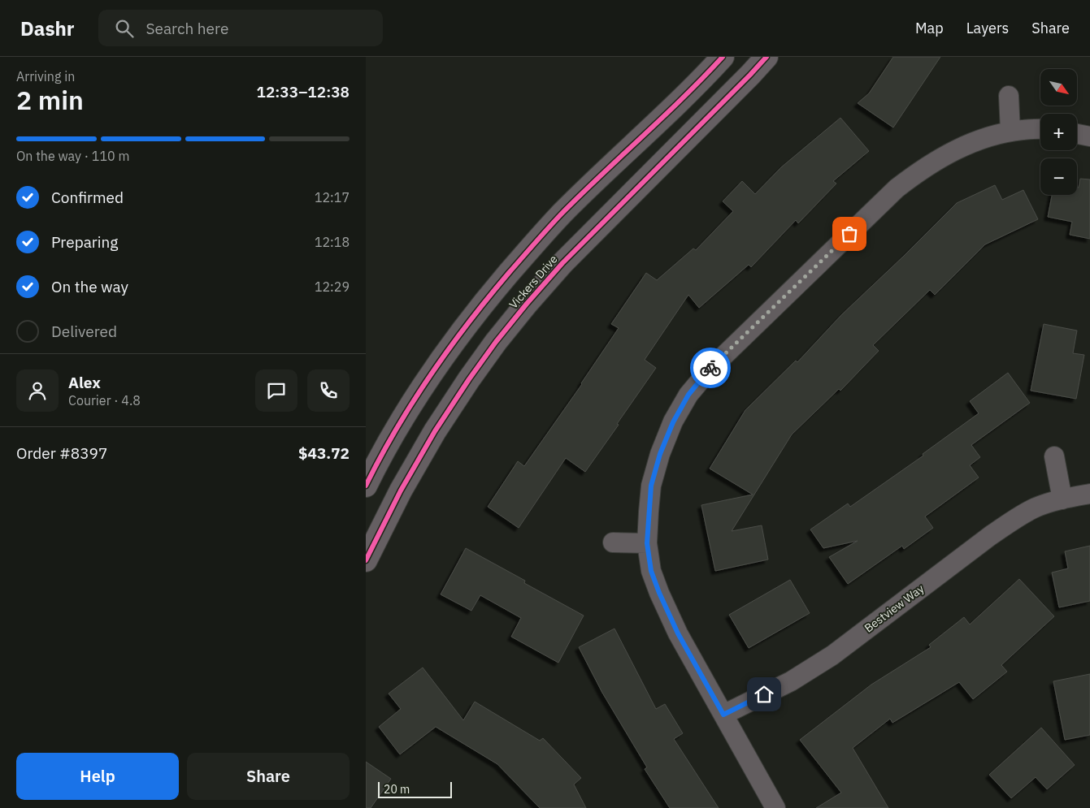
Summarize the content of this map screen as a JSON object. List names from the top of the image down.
{
  "streets": {
    "main road": ["Vickers Drive"],
    "street": ["Bestview Way"]
  },
  "scale_bar": "20 m",
  "north": "bottom right",
  "page": {
    "header": "Dashr",
    "search": "Search here",
    "nav": ["Map", "Layers", "Share"],
    "heading": ["2 min", "Arriving in", "12:33–12:38"],
    "panel": [
      "Alex",
      "Courier · 4.8",
      "Order #8397",
      "$43.72"
    ],
    "map_buttons": ["+", "−"],
    "bar": "On the way · 110 m",
    "list": [
      ["Confirmed", "12:17"],
      ["Preparing", "12:18"],
      ["On the way", "12:29"],
      "Delivered"
    ],
    "buttons": ["Help", "Share"],
    "scale": "20 m"
  }
}
